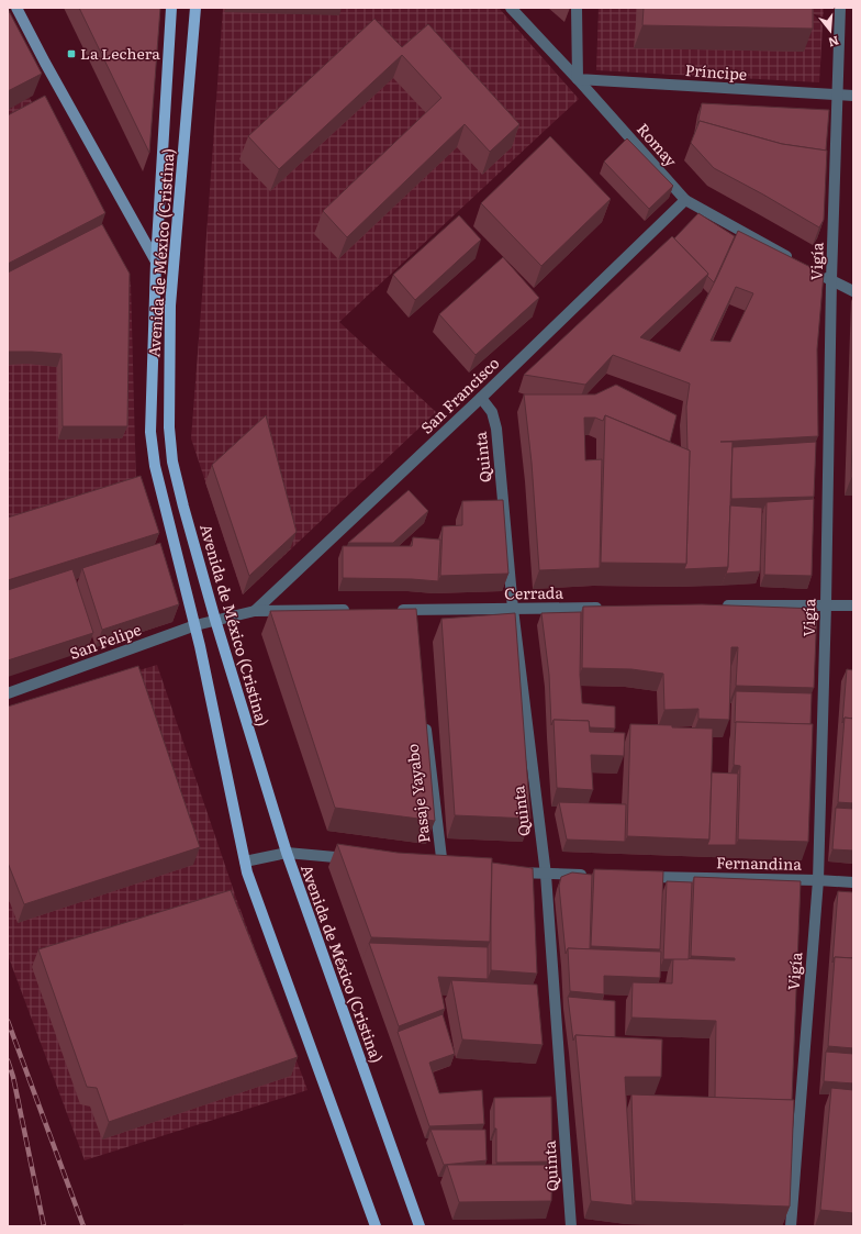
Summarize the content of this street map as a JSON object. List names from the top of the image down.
{
  "streets": {
    "main road": ["Avenida de México (Cristina)"],
    "street": [
      "Príncipe",
      "Romay",
      "Vigía",
      "San Francisco",
      "Quinta",
      "Cerrada",
      "San Felipe",
      "Pasaje Yayabo",
      "Fernandina"
    ]
  },
  "crossings": [
    ["Príncipe", "Romay"],
    ["Príncipe", "Vigía"],
    ["Romay", "San Francisco"],
    ["Avenida de México (Cristina)", "San Felipe"],
    ["Vigía", "Fernandina"],
    ["San Francisco", "Quinta"],
    ["Quinta", "Cerrada"]
  ],
  "places": {
    "transit": ["La Lechera"]
  },
  "north": "bottom"
}
